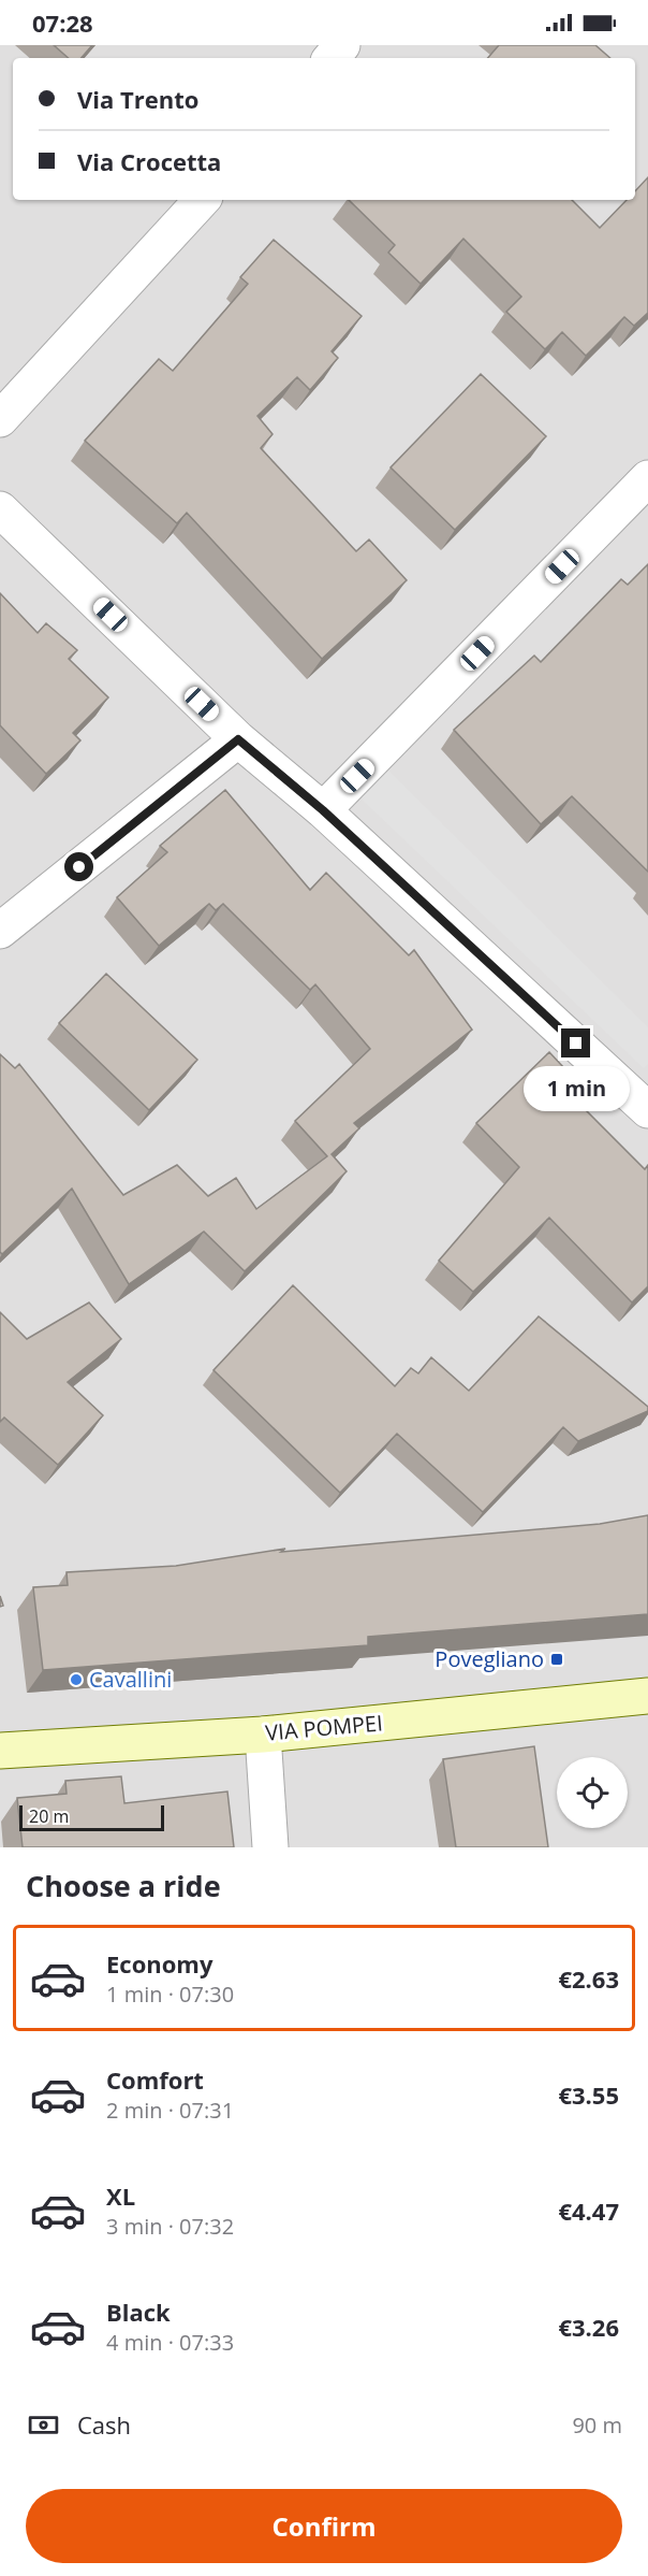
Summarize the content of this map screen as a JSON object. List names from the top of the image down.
{
  "streets": {
    "street": ["VIA POMPEI"]
  },
  "places": {
    "transit": ["Povegliano"],
    "other": ["Cavallini"]
  },
  "scale_bar": "20 m",
  "page": {
    "status": "07:28",
    "banner": ["Via Trento", "Via Crocetta"],
    "bubble": "1 min",
    "scale": "20 m",
    "heading": "Choose a ride",
    "list": [
      {
        "name": "Economy",
        "note": "1 min · 07:30",
        "value": "€2.63"
      },
      {
        "name": "Comfort",
        "note": "2 min · 07:31",
        "value": "€3.55"
      },
      {
        "name": "XL",
        "note": "3 min · 07:32",
        "value": "€4.47"
      },
      {
        "name": "Black",
        "note": "4 min · 07:33",
        "value": "€3.26"
      }
    ],
    "pay": ["Cash", "90 m"],
    "buttons": "Confirm"
  }
}
